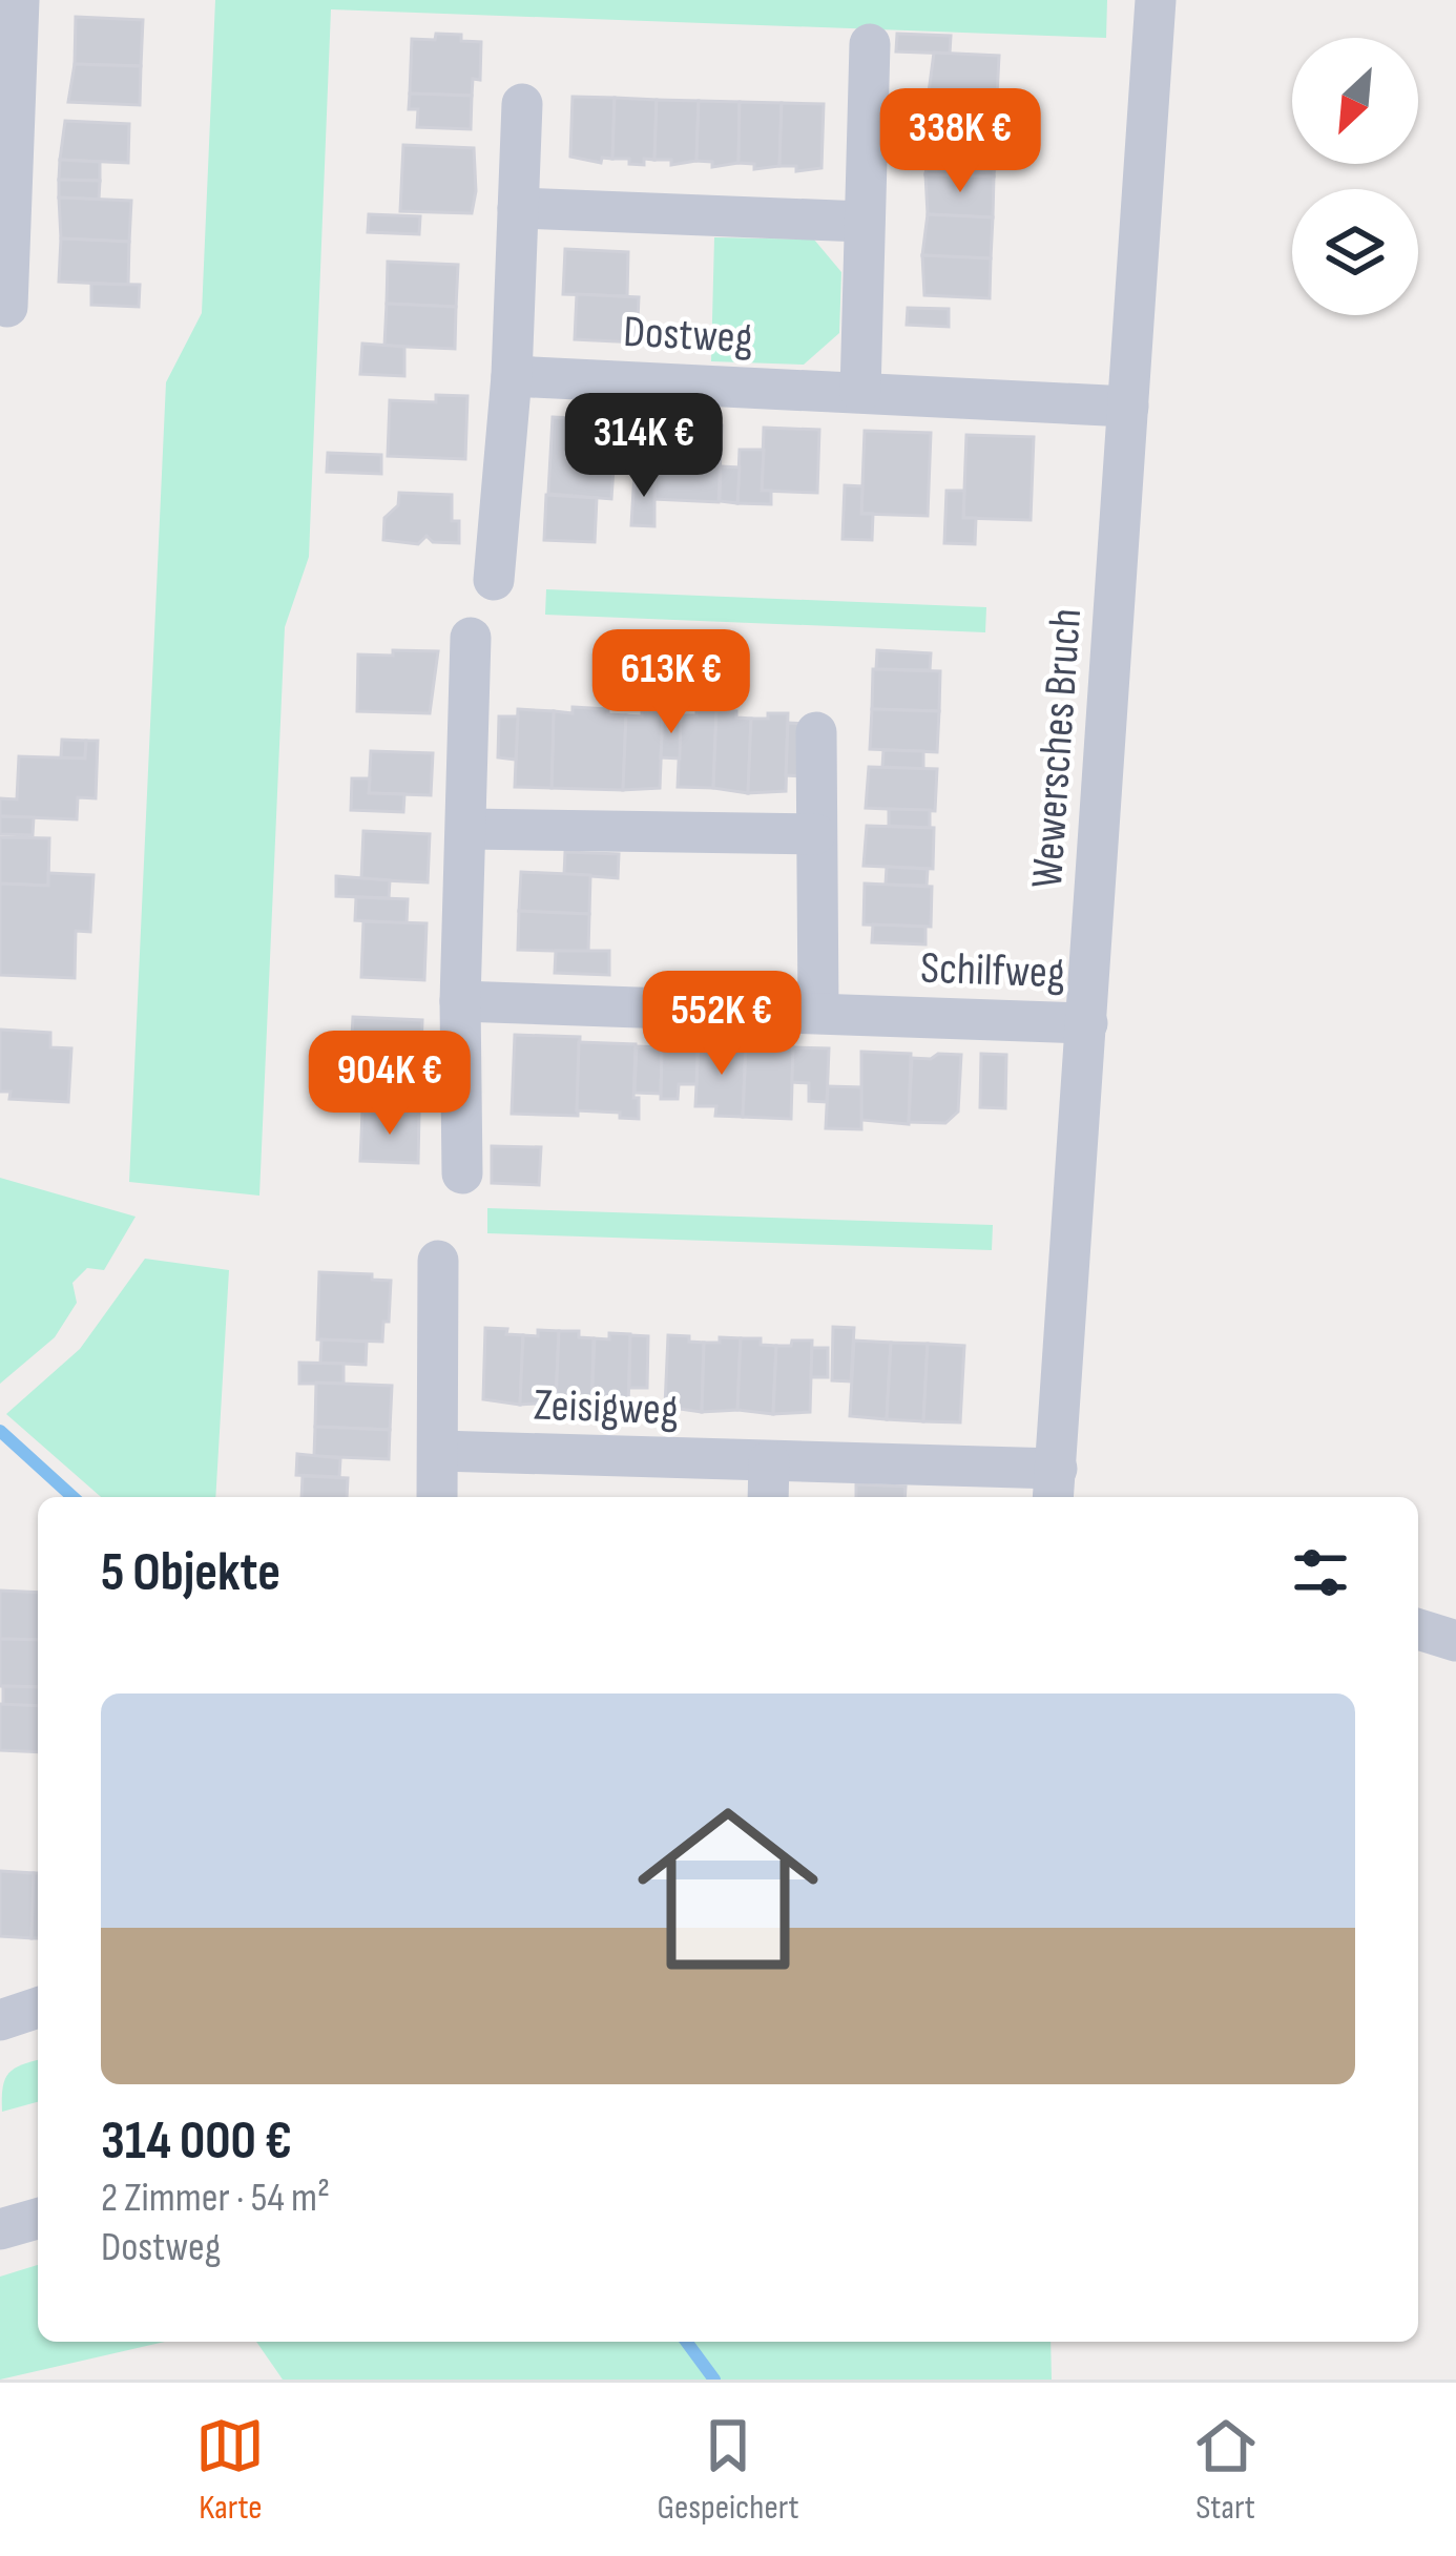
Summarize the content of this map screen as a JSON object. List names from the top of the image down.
{
  "streets": {
    "street": [
      "Dostweg",
      "Wewersches Bruch",
      "Schilfweg",
      "Zeisigweg"
    ]
  },
  "crossings": [
    ["Dostweg", "Wewersches Bruch"],
    ["Wewersches Bruch", "Schilfweg"],
    ["Wewersches Bruch", "Zeisigweg"]
  ],
  "north": "bottom left",
  "page": {
    "price": [
      "338K €",
      "314K €",
      "613K €",
      "552K €",
      "904K €"
    ],
    "heading": "5 Objekte",
    "list": [
      {
        "name": "314 000 €",
        "note": "2 Zimmer · 54 m² · Dostweg"
      }
    ],
    "tabs": ["Karte", "Gespeichert", "Start"]
  }
}
